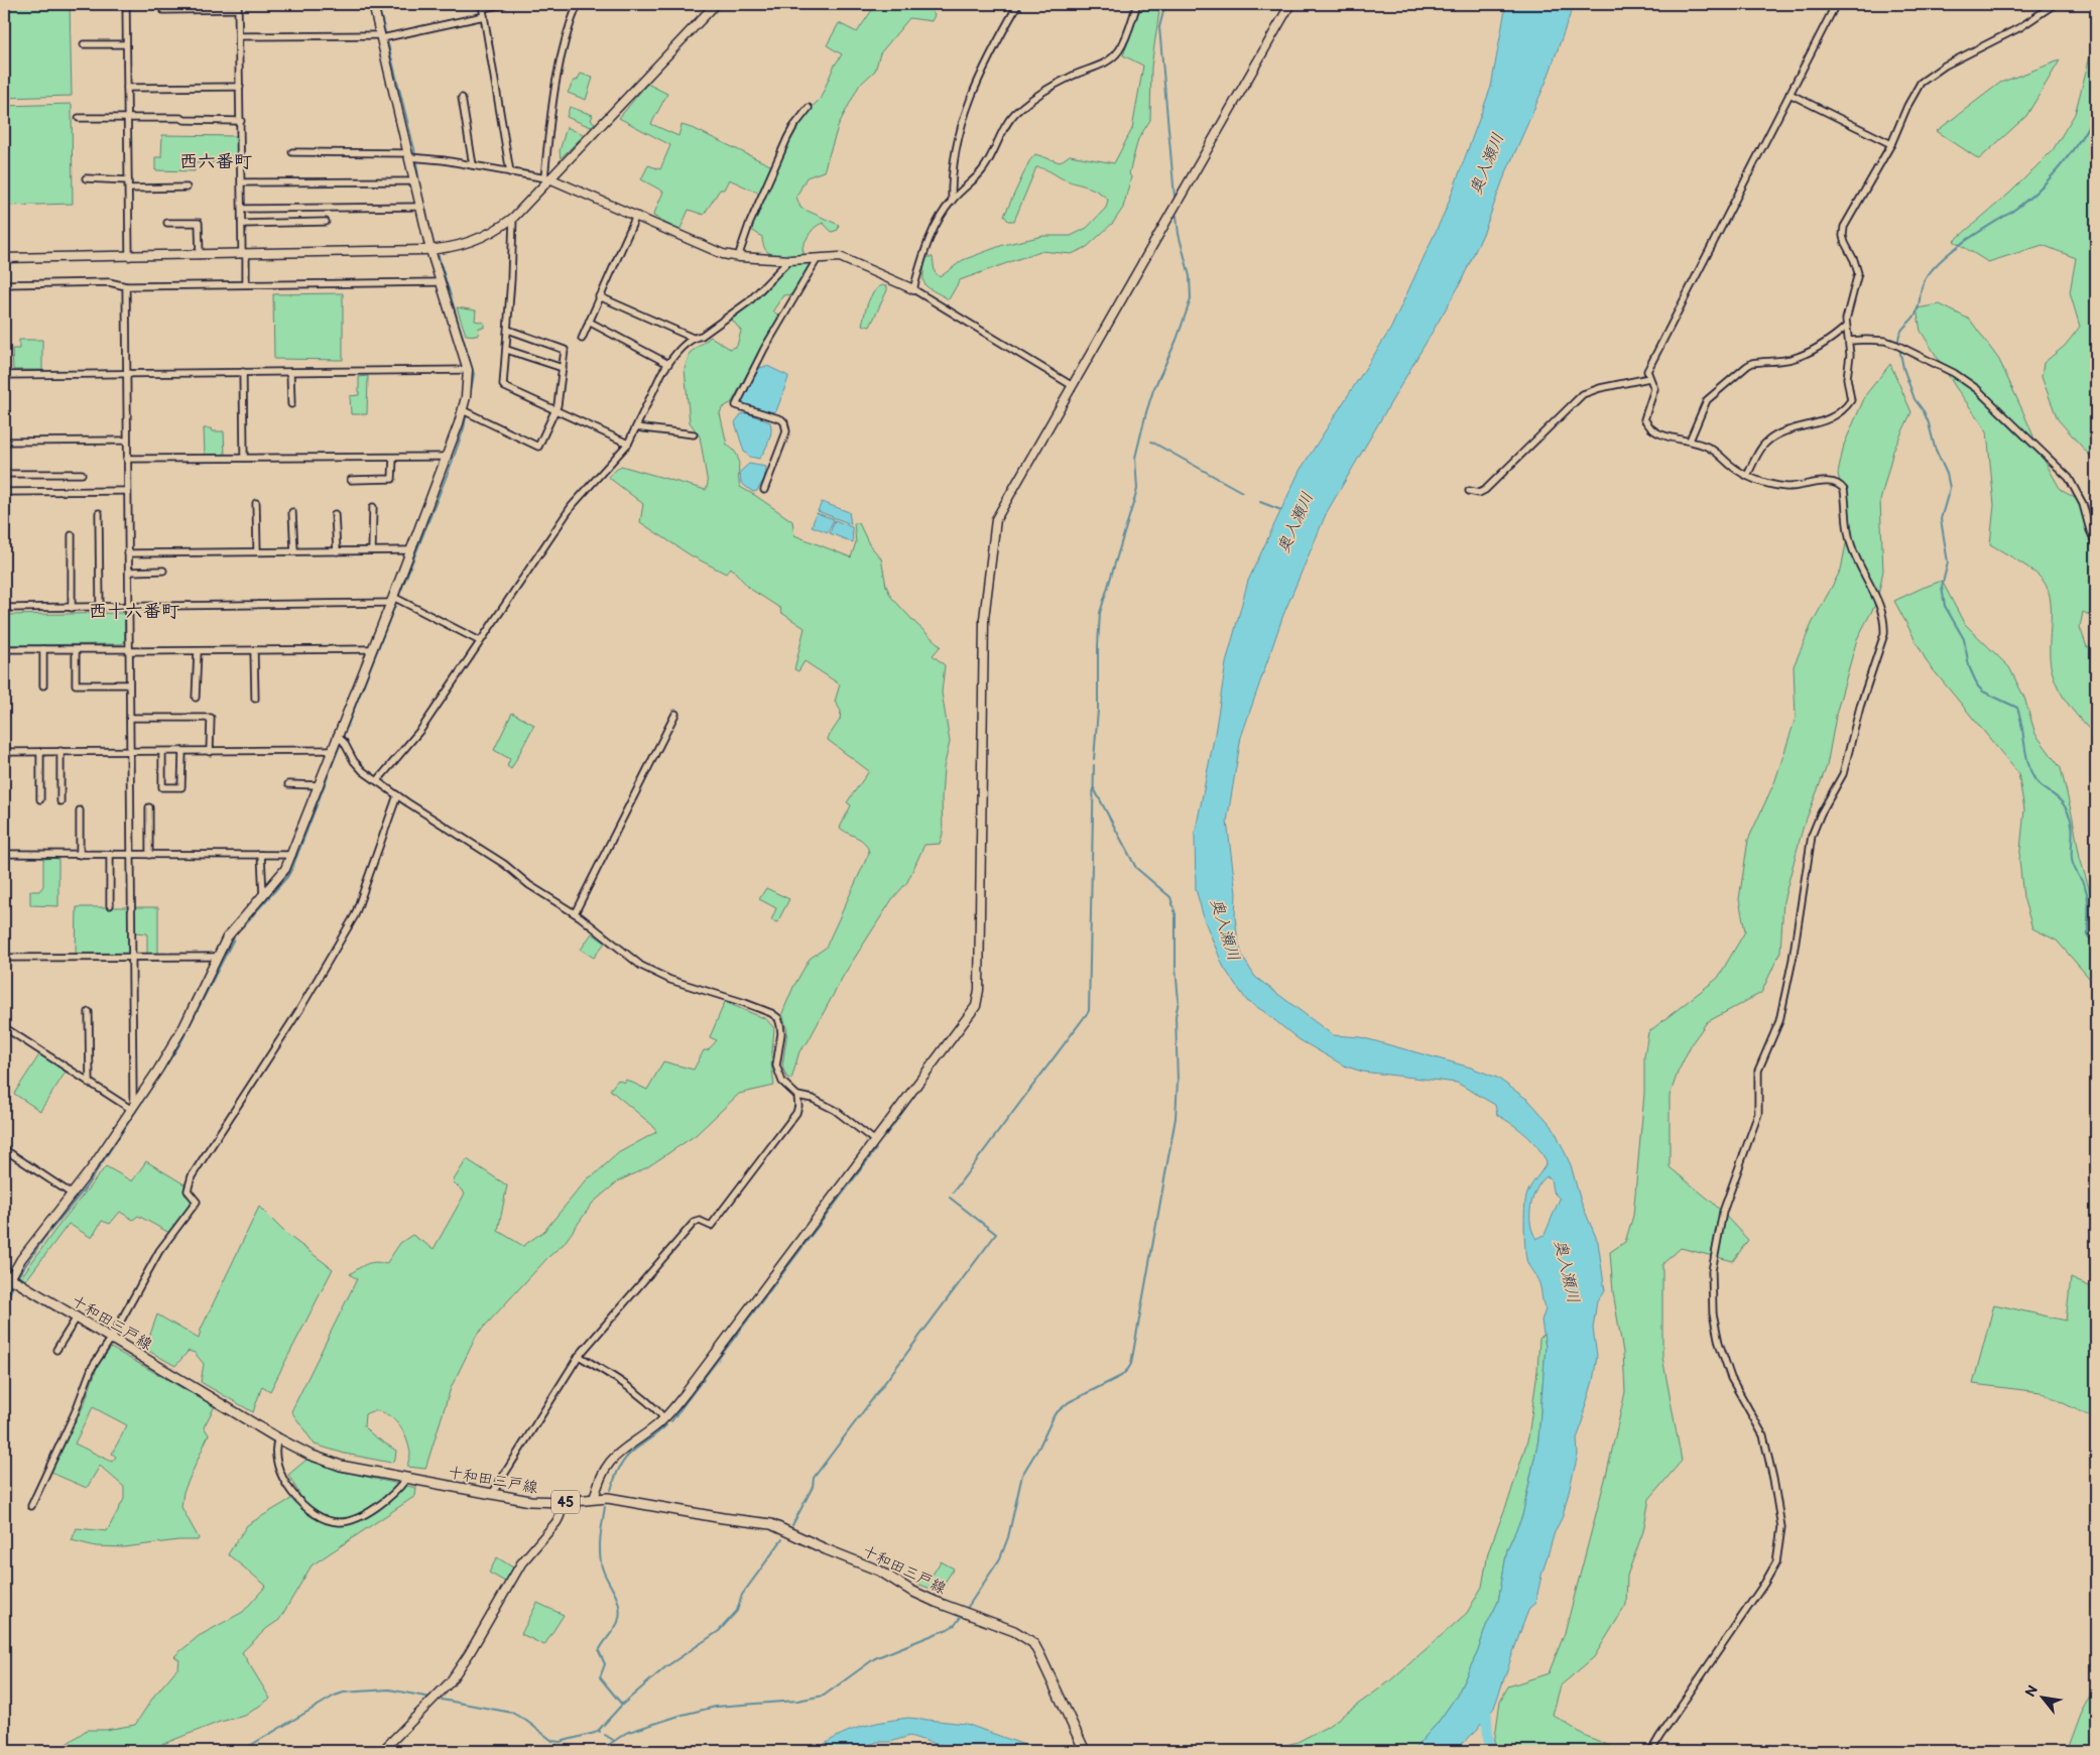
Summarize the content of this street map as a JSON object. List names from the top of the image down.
{
  "streets": {
    "main road": ["十和田三戸線", "45"]
  },
  "districts": ["西六番町", "西十六番町"],
  "water": ["奥入瀬川"],
  "north": "top left"
}
